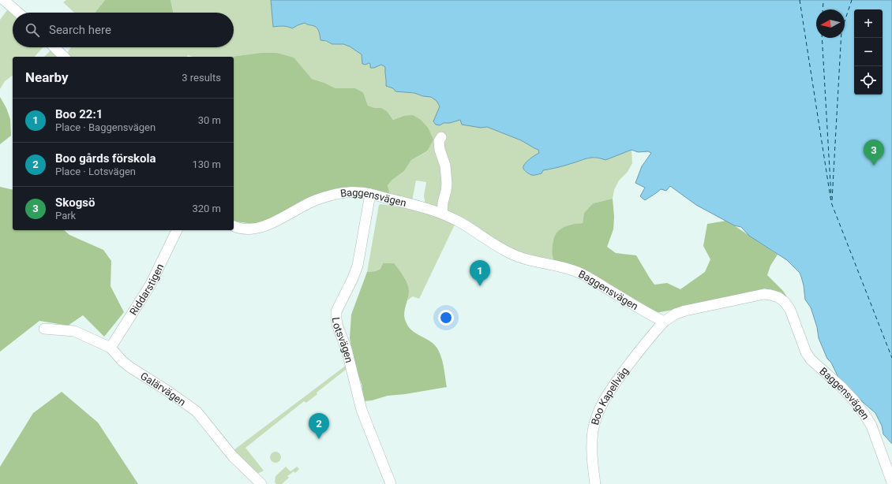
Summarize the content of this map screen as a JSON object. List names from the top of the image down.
{
  "streets": {
    "street": [
      "Baggensvägen",
      "Riddarstigen",
      "Lotsvägen",
      "Galärvägen",
      "Boo Kapellväg"
    ]
  },
  "crossings": [
    ["Baggensvägen", "Lotsvägen"],
    ["Baggensvägen", "Boo Kapellväg"],
    ["Riddarstigen", "Galärvägen"]
  ],
  "north": "left",
  "page": {
    "map_buttons": ["+", "−"],
    "search": "Search here",
    "heading": ["Nearby", "3 results"],
    "list": [
      {
        "mark": "1",
        "name": "Boo 22:1",
        "note": "Place · Baggensvägen",
        "value": "30 m"
      },
      {
        "mark": "2",
        "name": "Boo gårds förskola",
        "note": "Place · Lotsvägen",
        "value": "130 m"
      },
      {
        "mark": "3",
        "name": "Skogsö",
        "note": "Park",
        "value": "320 m"
      }
    ],
    "pins": ["3", "1", "2"]
  }
}
